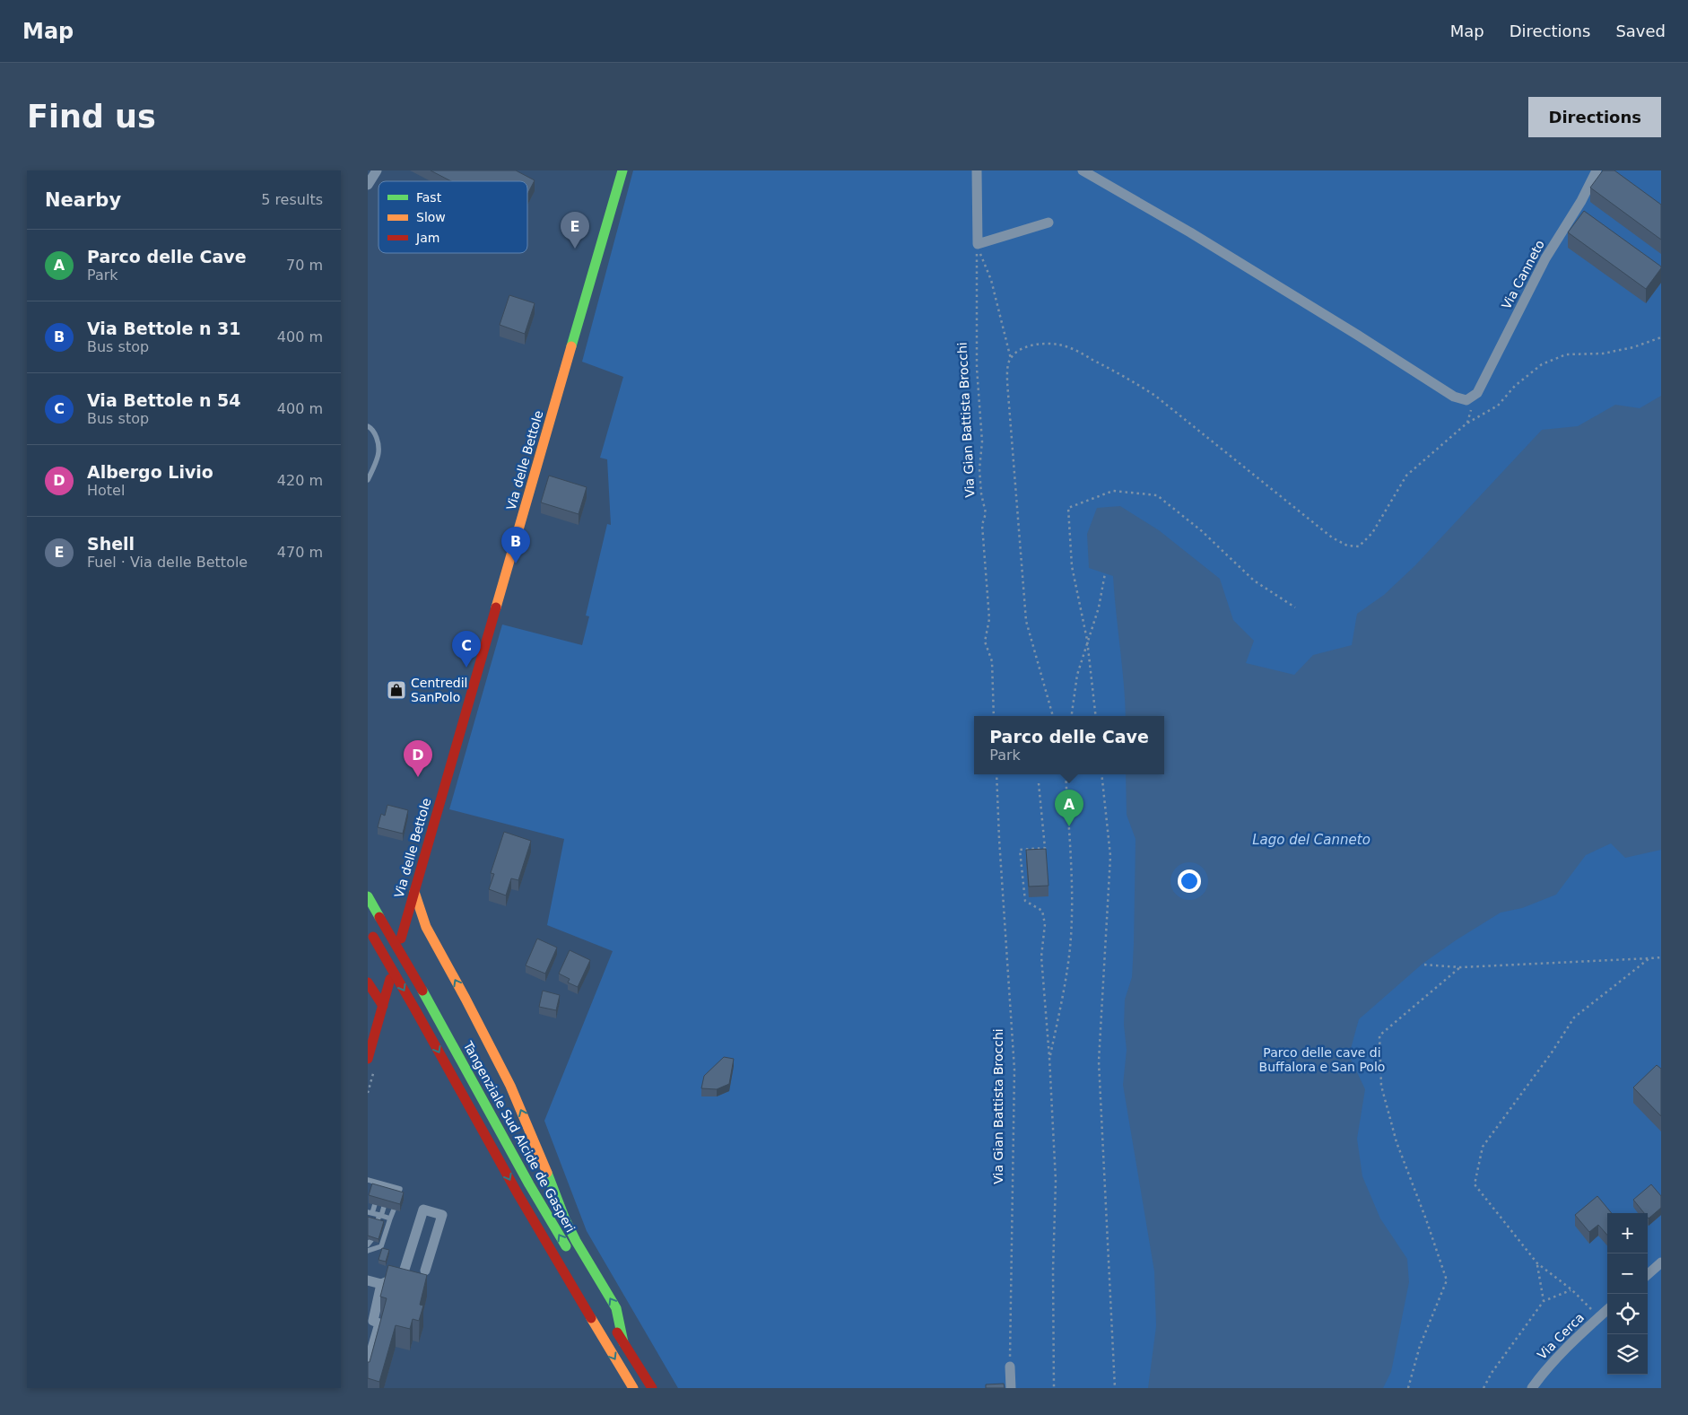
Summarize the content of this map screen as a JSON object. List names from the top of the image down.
{
  "streets": {
    "main road": ["Via delle Bettole", "Tangenziale Sud Alcide de Gasperi"],
    "street": ["Via Canneto", "Via Cerca"],
    "path": ["Via Gian Battista Brocchi"]
  },
  "water": ["Lago del Canneto"],
  "parks": ["Parco delle cave di Buffalora e San Polo"],
  "places": {
    "shop": ["Centredil SanPolo"]
  },
  "legend": ["Fast", "Slow", "Jam"],
  "page": {
    "header": "Map",
    "nav": ["Map", "Directions", "Saved"],
    "buttons": "Directions",
    "title": "Find us",
    "heading": ["Nearby", "5 results"],
    "pins": [
      "E",
      "B",
      "C",
      "D",
      "A"
    ],
    "list": [
      {
        "mark": "A",
        "name": "Parco delle Cave",
        "note": "Park",
        "value": "70 m"
      },
      {
        "mark": "B",
        "name": "Via Bettole n 31",
        "note": "Bus stop",
        "value": "400 m"
      },
      {
        "mark": "C",
        "name": "Via Bettole n 54",
        "note": "Bus stop",
        "value": "400 m"
      },
      {
        "mark": "D",
        "name": "Albergo Livio",
        "note": "Hotel",
        "value": "420 m"
      },
      {
        "mark": "E",
        "name": "Shell",
        "note": "Fuel · Via delle Bettole",
        "value": "470 m"
      }
    ],
    "popup": ["Parco delle Cave", "Park"],
    "map_buttons": ["+", "−"]
  }
}
